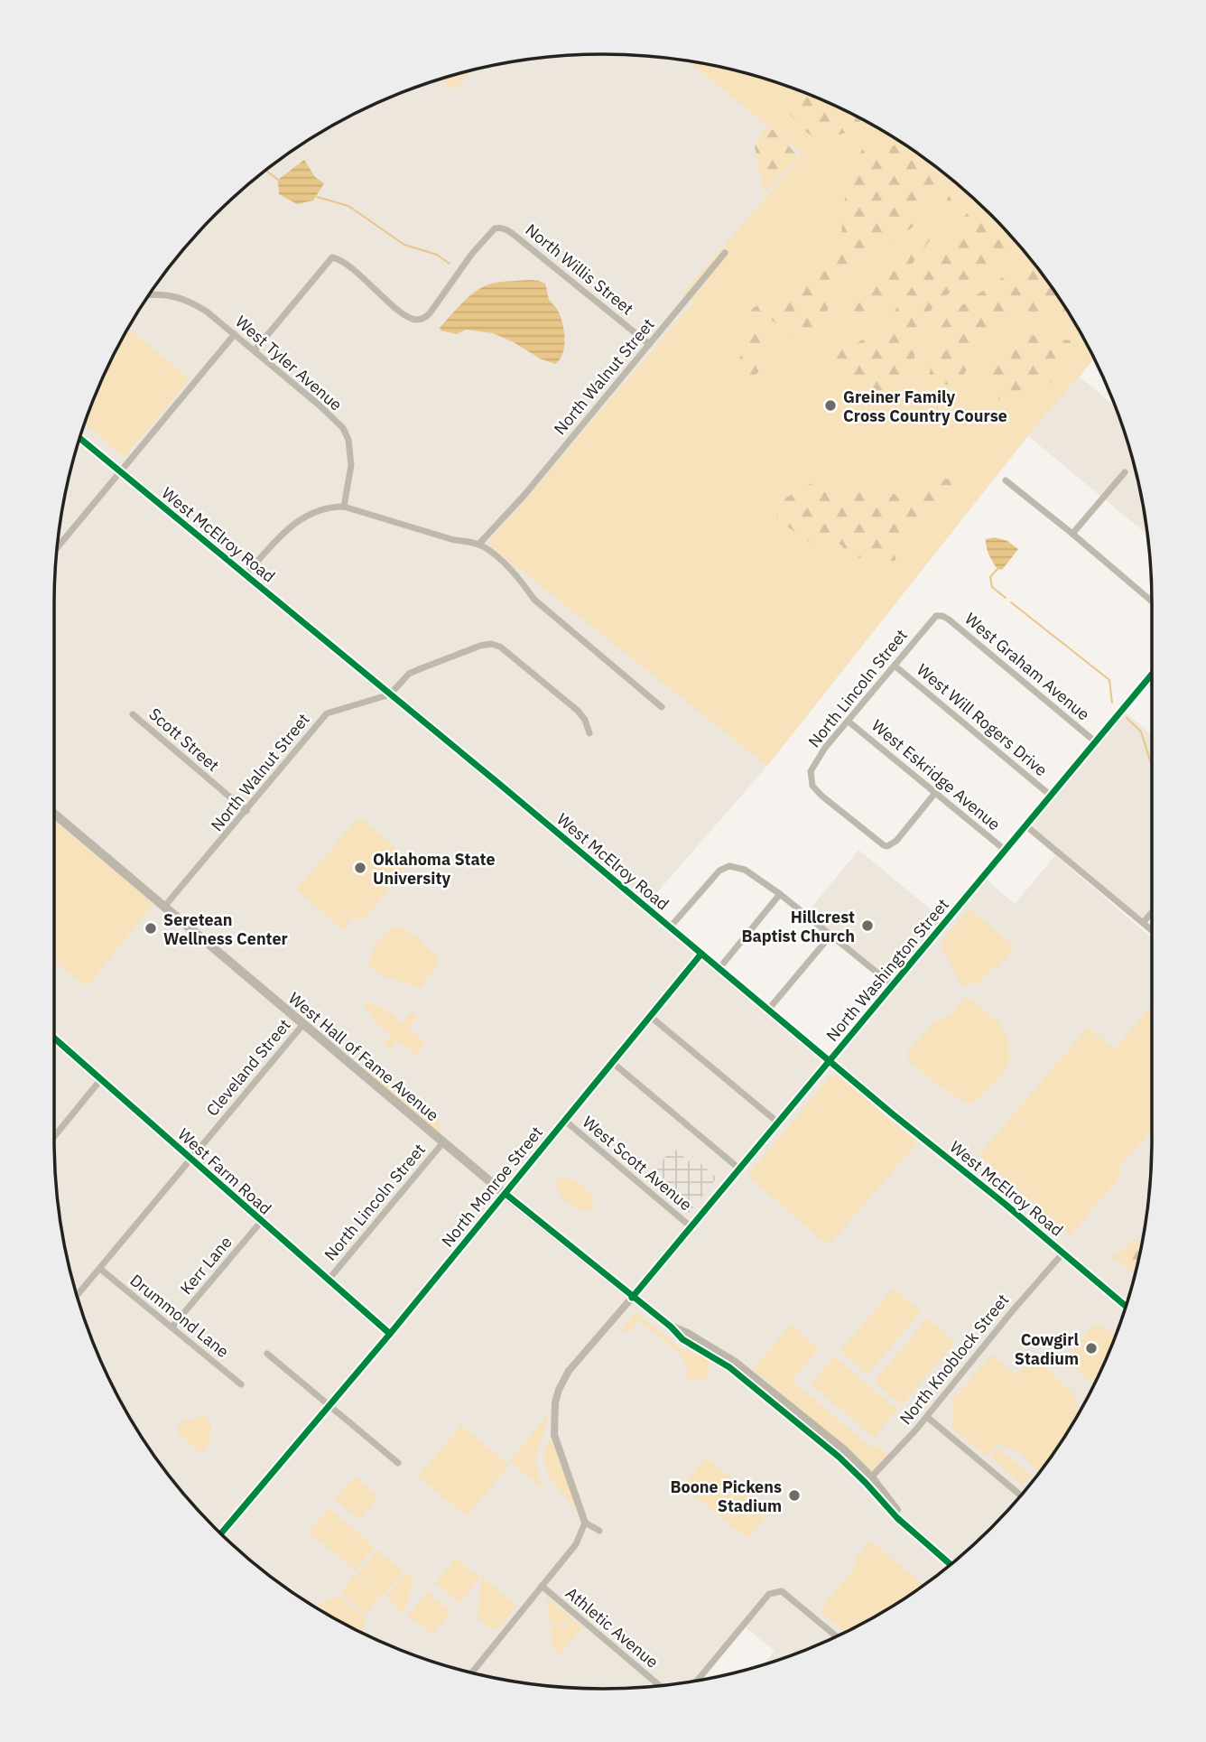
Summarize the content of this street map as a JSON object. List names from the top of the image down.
{
  "streets": {
    "main road": ["North Washington Street", "West Hall of Fame Avenue"],
    "street": [
      "North Willis Street",
      "West Tyler Avenue",
      "North Walnut Street",
      "West McElroy Road",
      "West Graham Avenue",
      "North Lincoln Street",
      "West Will Rogers Drive",
      "Scott Street",
      "West Eskridge Avenue",
      "Cleveland Street",
      "West Scott Avenue",
      "West Farm Road",
      "North Monroe Street",
      "Kerr Lane",
      "Drummond Lane",
      "North Knoblock Street",
      "Athletic Avenue"
    ]
  },
  "crossings": [
    ["North Willis Street", "West Tyler Avenue"],
    ["North Willis Street", "North Walnut Street"],
    ["North Walnut Street", "West McElroy Road"],
    ["North Walnut Street", "Scott Street"],
    ["North Walnut Street", "West Hall of Fame Avenue"],
    ["West McElroy Road", "North Washington Street"],
    ["West McElroy Road", "North Monroe Street"],
    ["West McElroy Road", "North Knoblock Street"],
    ["West Graham Avenue", "North Lincoln Street"],
    ["West Graham Avenue", "North Washington Street"],
    ["North Lincoln Street", "West Will Rogers Drive"],
    ["North Lincoln Street", "West Eskridge Avenue"],
    ["North Lincoln Street", "West Hall of Fame Avenue"],
    ["North Lincoln Street", "West Farm Road"],
    ["West Will Rogers Drive", "North Washington Street"],
    ["West Eskridge Avenue", "North Washington Street"],
    ["North Washington Street", "West Hall of Fame Avenue"],
    ["North Washington Street", "West Scott Avenue"],
    ["West Hall of Fame Avenue", "Cleveland Street"],
    ["West Hall of Fame Avenue", "North Monroe Street"],
    ["West Hall of Fame Avenue", "North Knoblock Street"],
    ["Cleveland Street", "West Farm Road"],
    ["Cleveland Street", "Drummond Lane"],
    ["West Scott Avenue", "North Monroe Street"],
    ["West Farm Road", "North Monroe Street"],
    ["West Farm Road", "Kerr Lane"],
    ["Kerr Lane", "Drummond Lane"]
  ],
  "places": [
    "Greiner Family Cross Country Course",
    "Oklahoma State University",
    "Hillcrest Baptist Church",
    "Seretean Wellness Center",
    "Cowgirl Stadium",
    "Boone Pickens Stadium"
  ]
}
